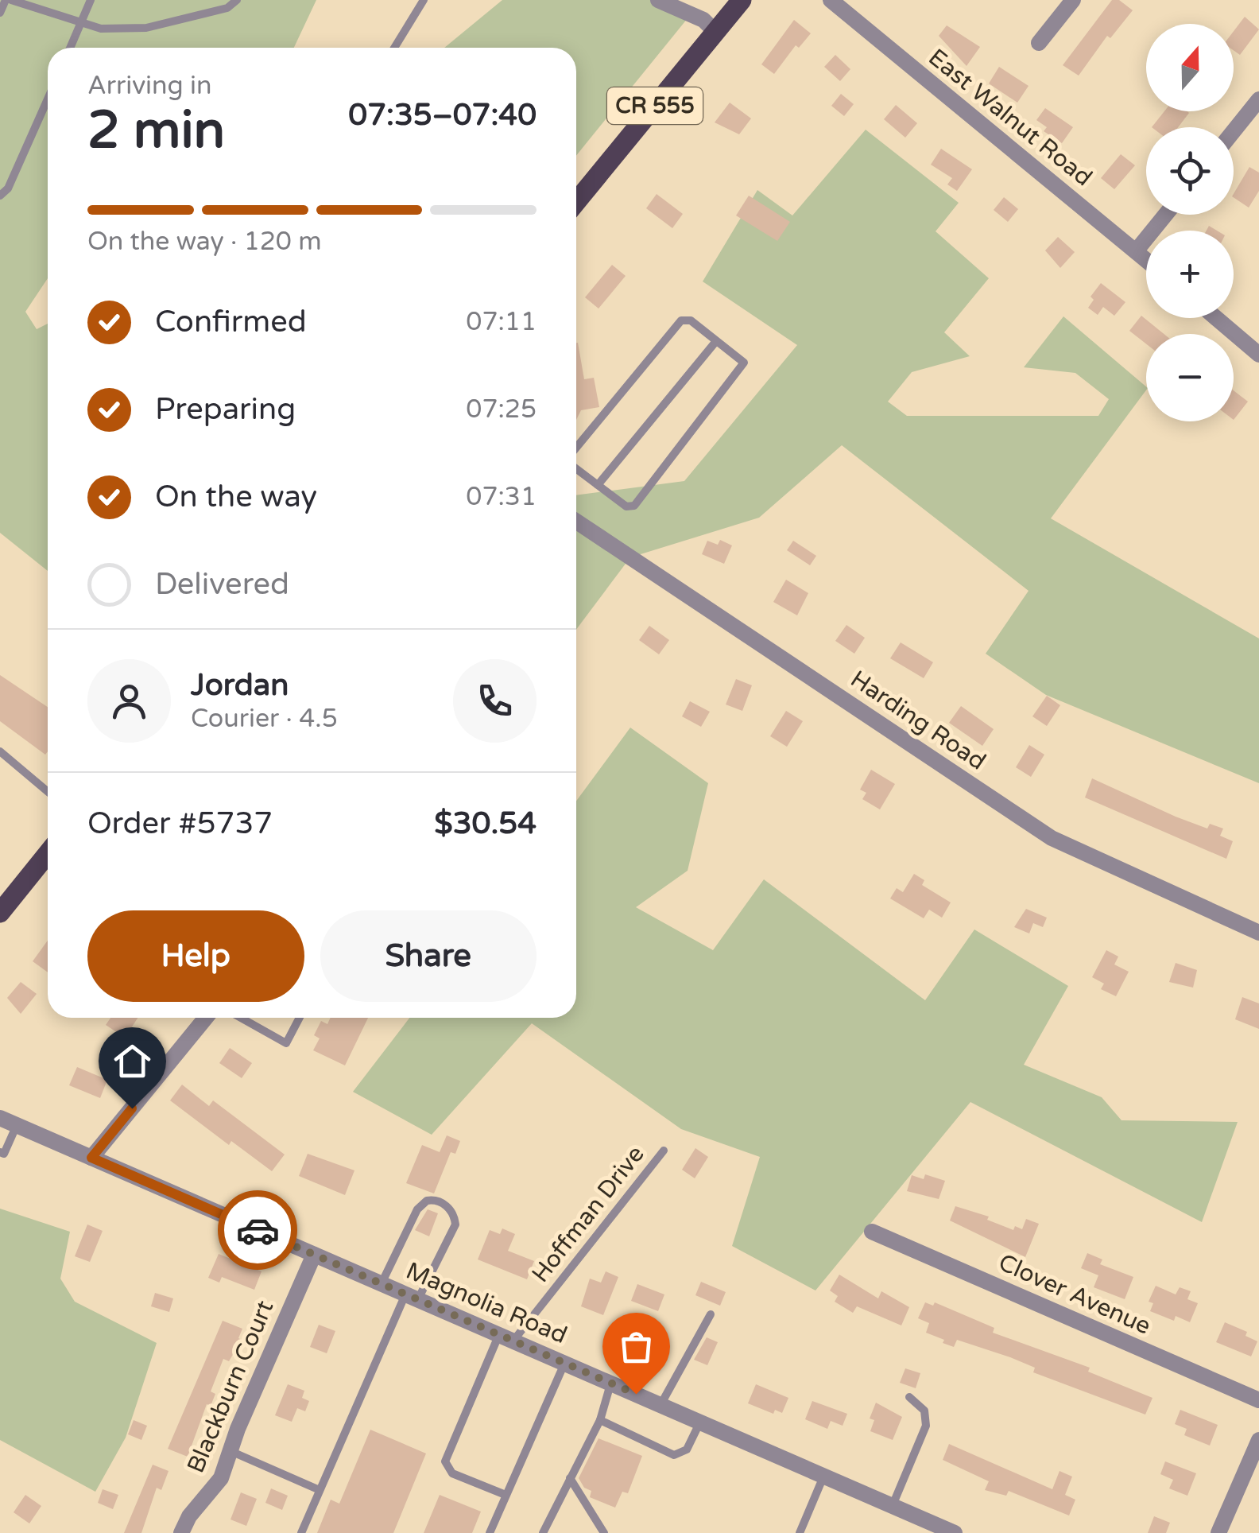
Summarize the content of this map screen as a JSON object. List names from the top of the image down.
{
  "streets": {
    "main road": ["CR 555"],
    "street": [
      "East Walnut Road",
      "Harding Road",
      "Clover Avenue",
      "Magnolia Road",
      "Blackburn Court"
    ],
    "lane": ["Hoffman Drive"]
  },
  "crossings": [
    ["Hoffman Drive", "Magnolia Road"],
    ["Magnolia Road", "Blackburn Court"]
  ],
  "north": "top",
  "page": {
    "map_buttons": ["+", "−"],
    "heading": ["2 min", "Arriving in", "07:35–07:40"],
    "panel": [
      "Jordan",
      "Courier · 4.5",
      "Order #5737",
      "$30.54"
    ],
    "bar": "On the way · 120 m",
    "list": [
      ["Confirmed", "07:11"],
      ["Preparing", "07:25"],
      ["On the way", "07:31"],
      "Delivered"
    ],
    "buttons": ["Help", "Share"]
  }
}
